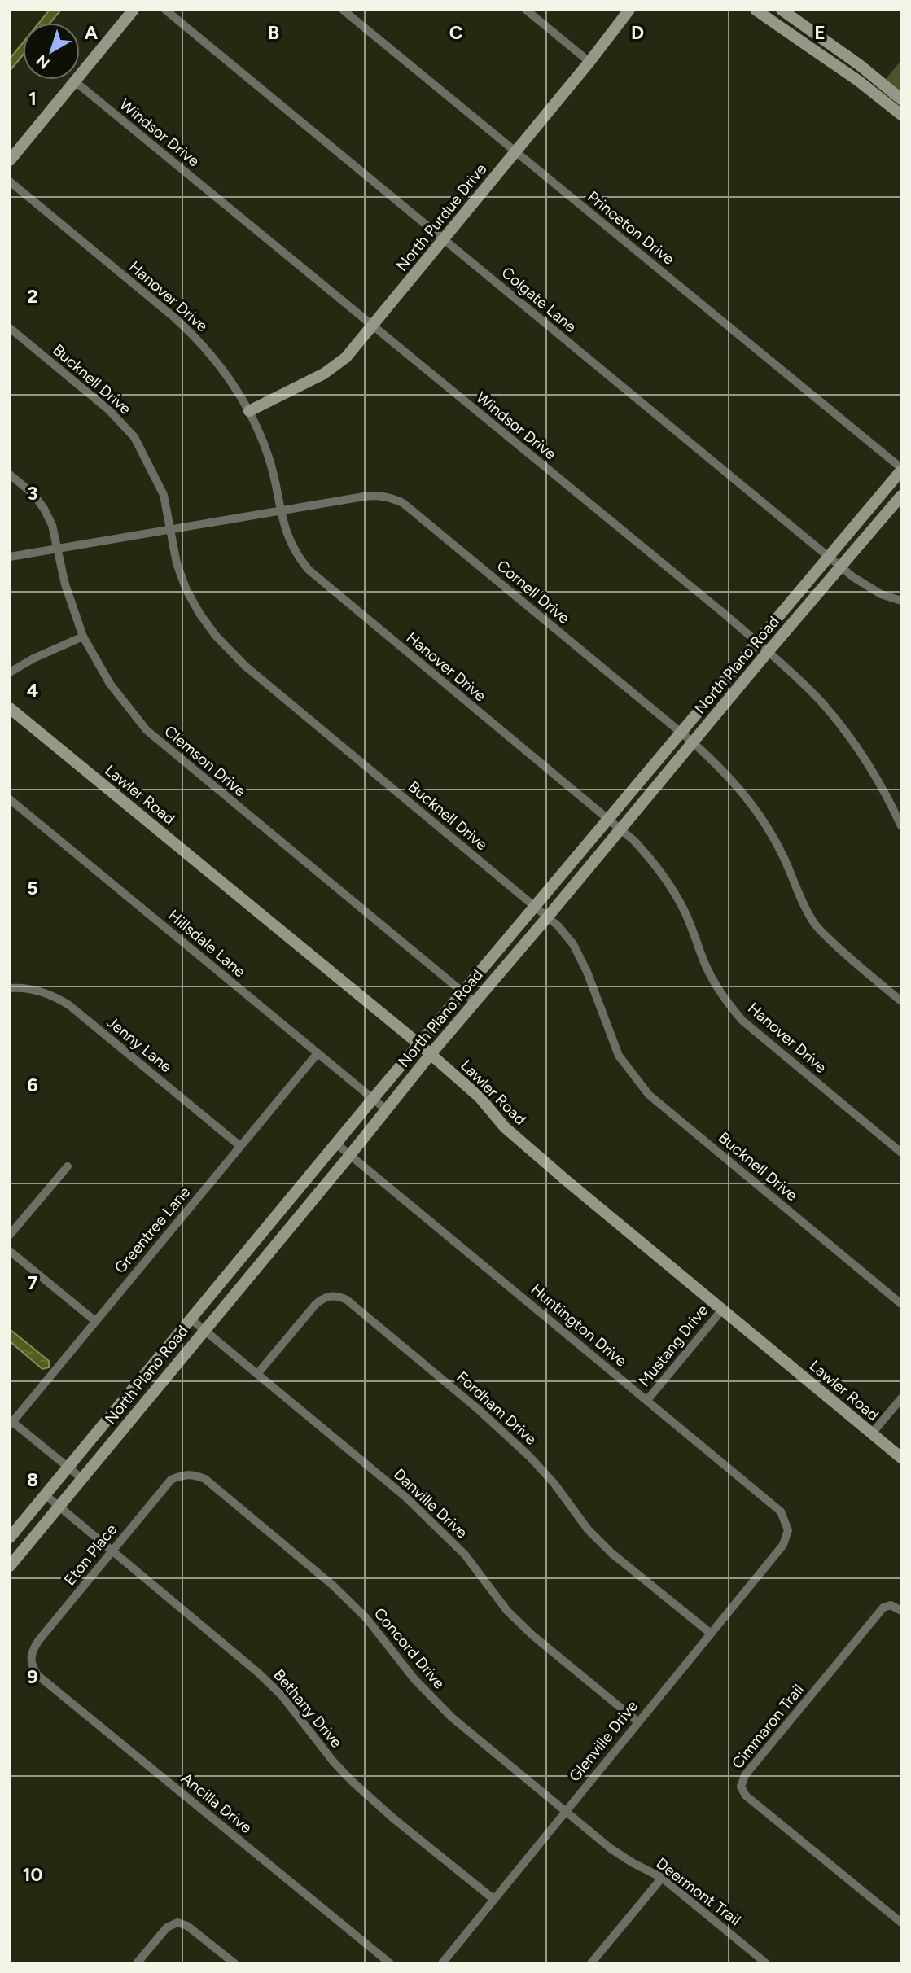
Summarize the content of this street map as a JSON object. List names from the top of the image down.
{
  "streets": {
    "main road": ["North Purdue Drive", "North Plano Road", "Lawler Road"],
    "street": [
      "Windsor Drive",
      "Princeton Drive",
      "Hanover Drive",
      "Colgate Lane",
      "Bucknell Drive",
      "Cornell Drive",
      "Clemson Drive",
      "Hillsdale Lane",
      "Jenny Lane",
      "Greentree Lane",
      "Huntington Drive",
      "Mustang Drive",
      "Fordham Drive",
      "Danville Drive",
      "Eton Place",
      "Concord Drive",
      "Bethany Drive",
      "Cimmaron Trail",
      "Glenville Drive",
      "Ancilla Drive",
      "Deermont Trail"
    ]
  },
  "crossings": [
    ["Windsor Drive", "North Purdue Drive"],
    ["Windsor Drive", "North Plano Road"],
    ["North Purdue Drive", "Princeton Drive"],
    ["North Purdue Drive", "Hanover Drive"],
    ["North Purdue Drive", "Colgate Lane"],
    ["Princeton Drive", "North Plano Road"],
    ["Hanover Drive", "Cornell Drive"],
    ["Hanover Drive", "North Plano Road"],
    ["Colgate Lane", "North Plano Road"],
    ["Bucknell Drive", "Cornell Drive"],
    ["Bucknell Drive", "North Plano Road"],
    ["Cornell Drive", "North Plano Road"],
    ["Cornell Drive", "Clemson Drive"],
    ["North Plano Road", "Clemson Drive"],
    ["North Plano Road", "Lawler Road"],
    ["North Plano Road", "Hillsdale Lane"],
    ["North Plano Road", "Huntington Drive"],
    ["North Plano Road", "Danville Drive"],
    ["North Plano Road", "Bethany Drive"],
    ["Lawler Road", "Mustang Drive"],
    ["Hillsdale Lane", "Greentree Lane"],
    ["Jenny Lane", "Greentree Lane"],
    ["Huntington Drive", "Mustang Drive"],
    ["Huntington Drive", "Glenville Drive"],
    ["Fordham Drive", "Danville Drive"],
    ["Fordham Drive", "Glenville Drive"],
    ["Danville Drive", "Glenville Drive"],
    ["Eton Place", "Concord Drive"],
    ["Eton Place", "Bethany Drive"],
    ["Eton Place", "Ancilla Drive"],
    ["Concord Drive", "Glenville Drive"],
    ["Concord Drive", "Deermont Trail"],
    ["Bethany Drive", "Glenville Drive"]
  ],
  "north": "bottom left",
  "grid": {
    "columns": [
      "A",
      "B",
      "C",
      "D",
      "E"
    ],
    "rows": [
      "1",
      "2",
      "3",
      "4",
      "5",
      "6",
      "7",
      "8",
      "9",
      "10"
    ]
  }
}
